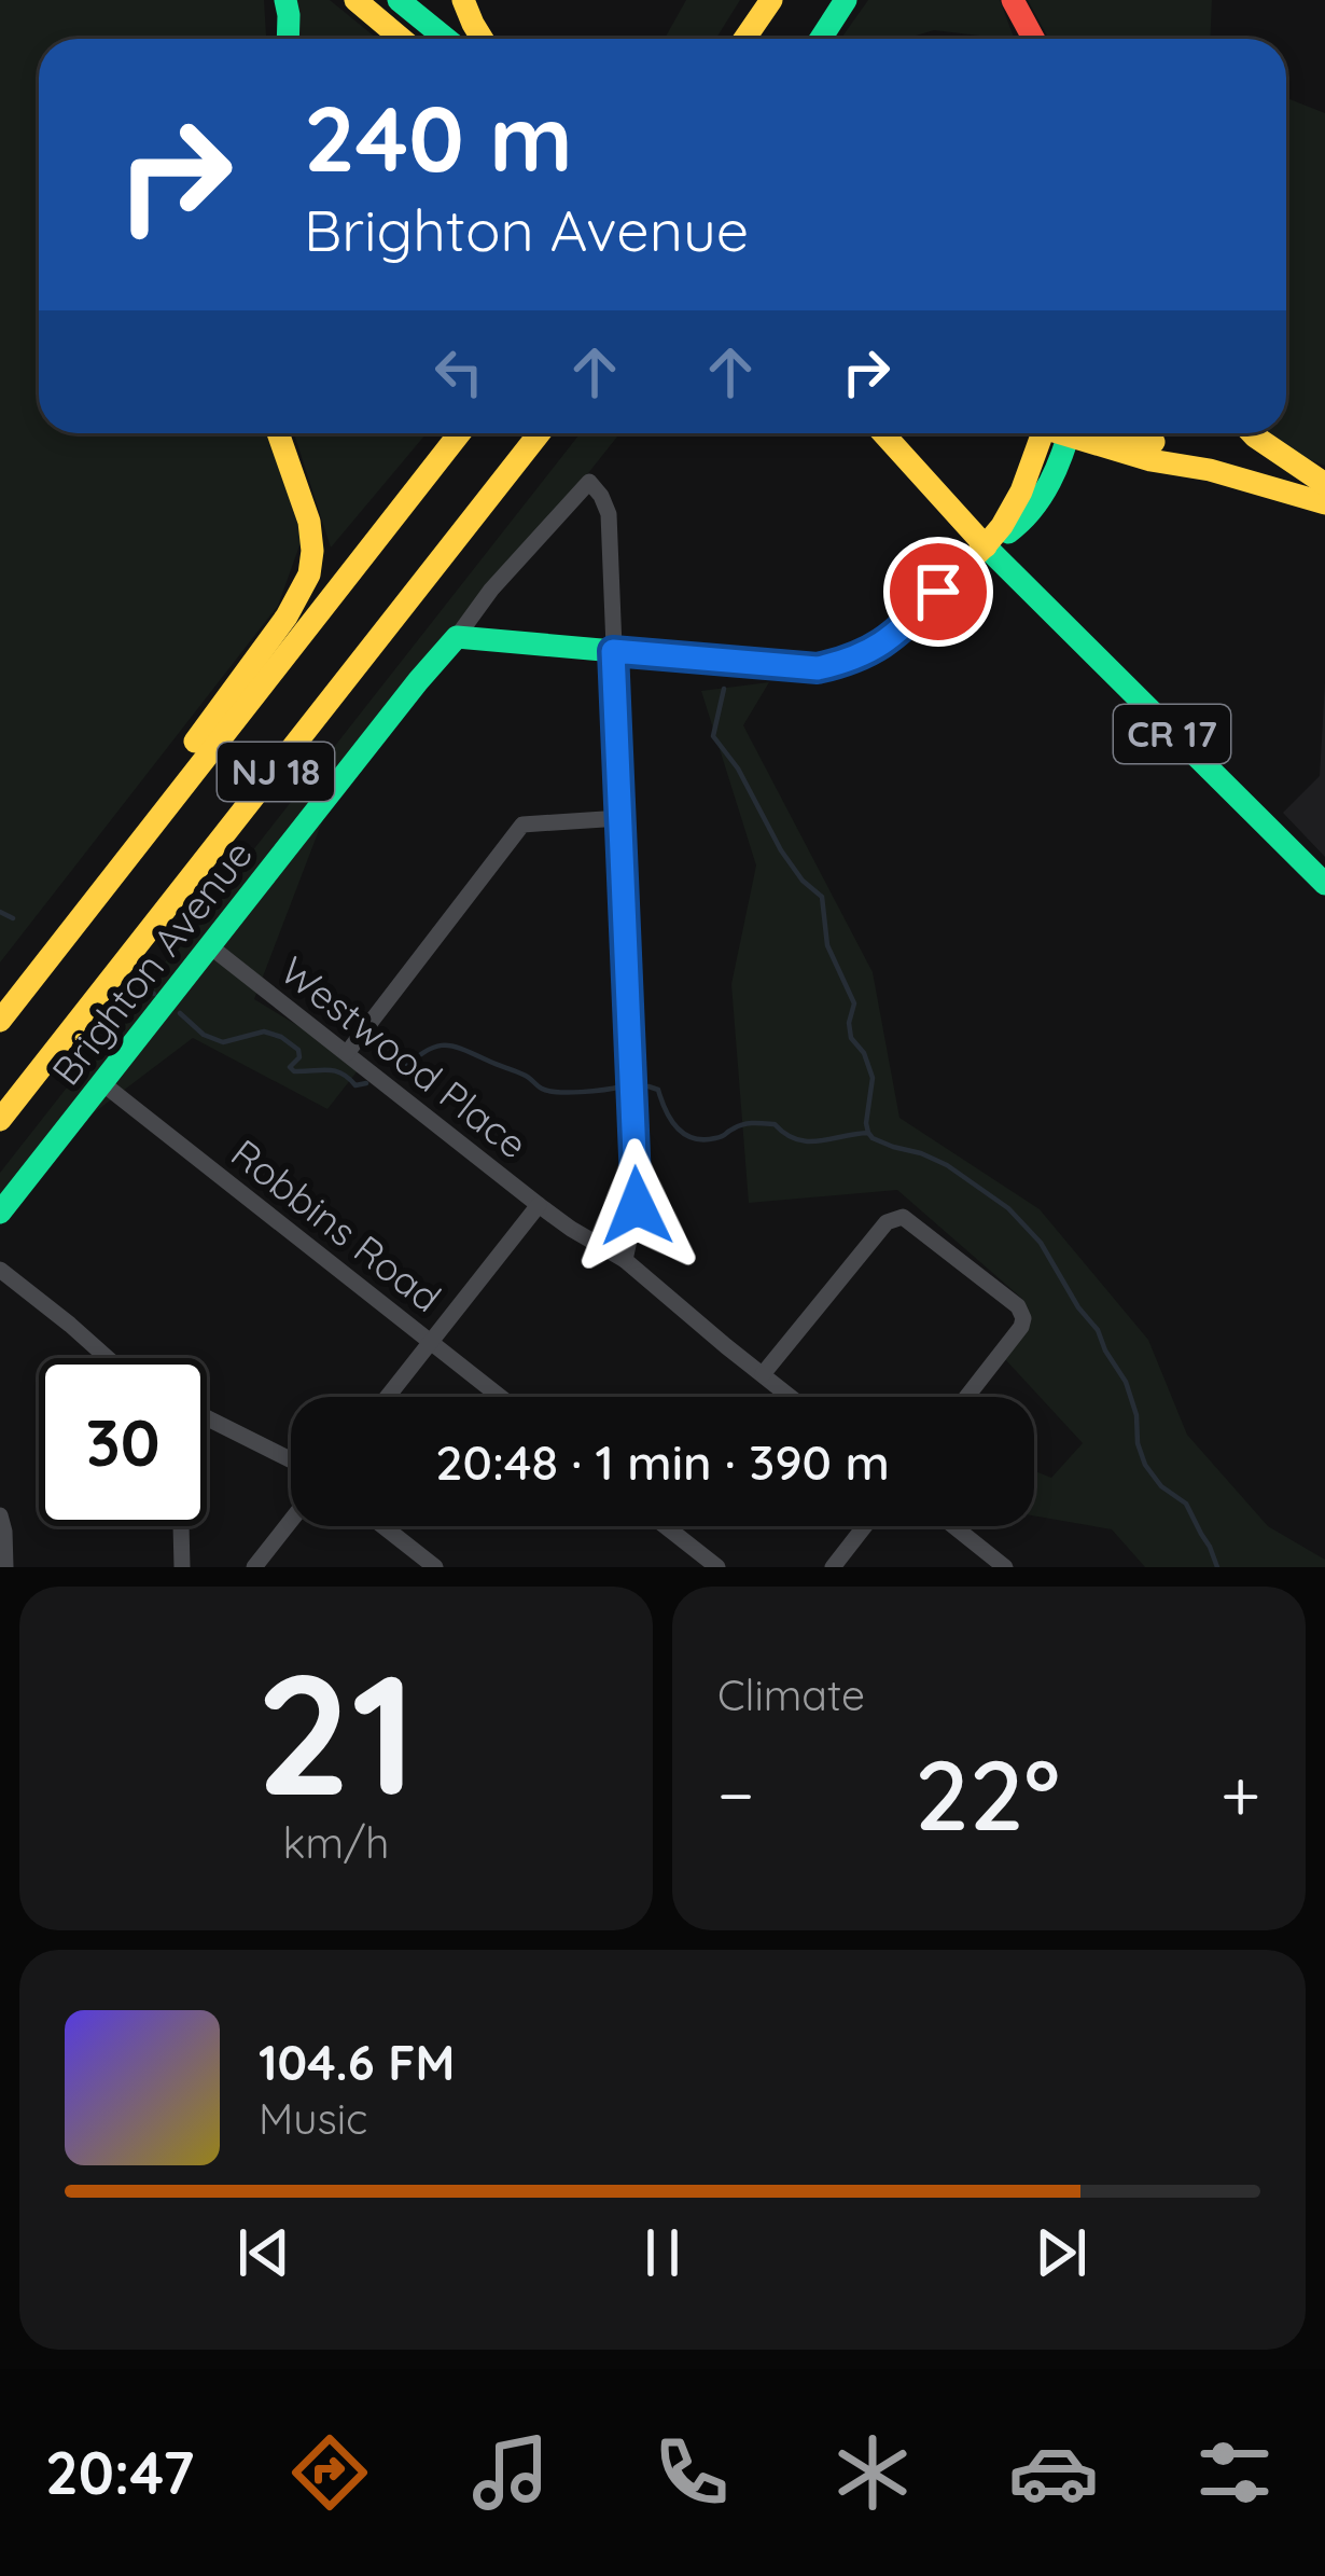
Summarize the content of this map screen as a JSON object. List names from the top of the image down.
{
  "streets": {
    "main road": ["CR 17", "NJ 18", "Brighton Avenue"],
    "street": ["Westwood Place", "Robbins Road"]
  },
  "crossings": [
    ["Brighton Avenue", "Westwood Place"],
    ["Brighton Avenue", "Robbins Road"]
  ],
  "page": {
    "turn": ["240 m", "Brighton Avenue"],
    "limit": "30",
    "trip": "20:48 · 1 min · 390 m",
    "tile": [
      ["21", "km/h"],
      "Climate"
    ],
    "heat": ["−", "22°", "+"],
    "song": ["104.6 FM", "Music"],
    "tabs": "20:47"
  }
}
